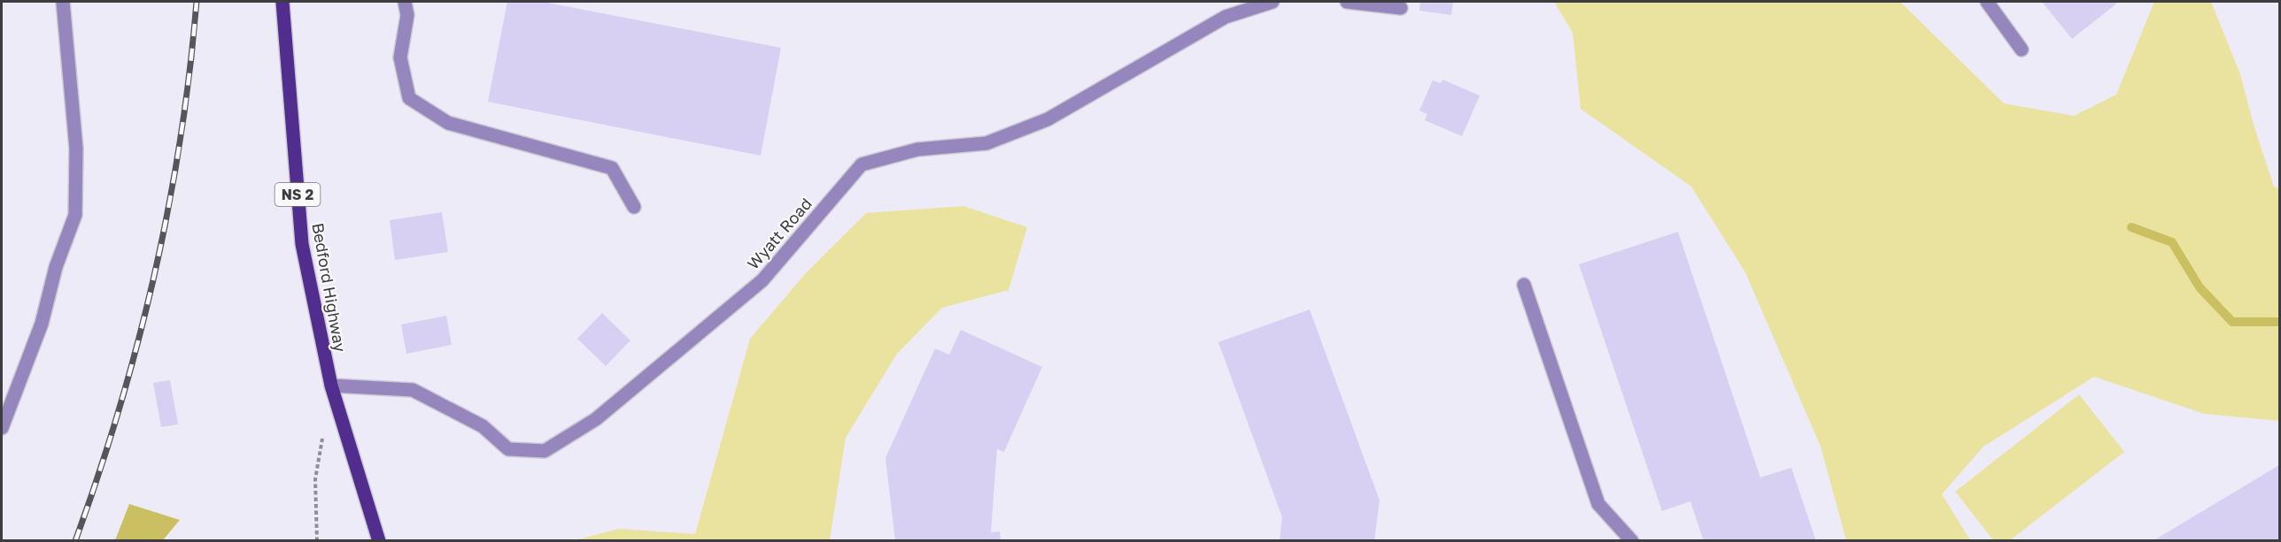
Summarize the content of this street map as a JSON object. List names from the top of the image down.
{
  "streets": {
    "main road": ["NS 2", "Bedford Highway"],
    "street": ["Wyatt Road"]
  },
  "crossings": [
    ["Wyatt Road", "Bedford Highway"]
  ]
}
